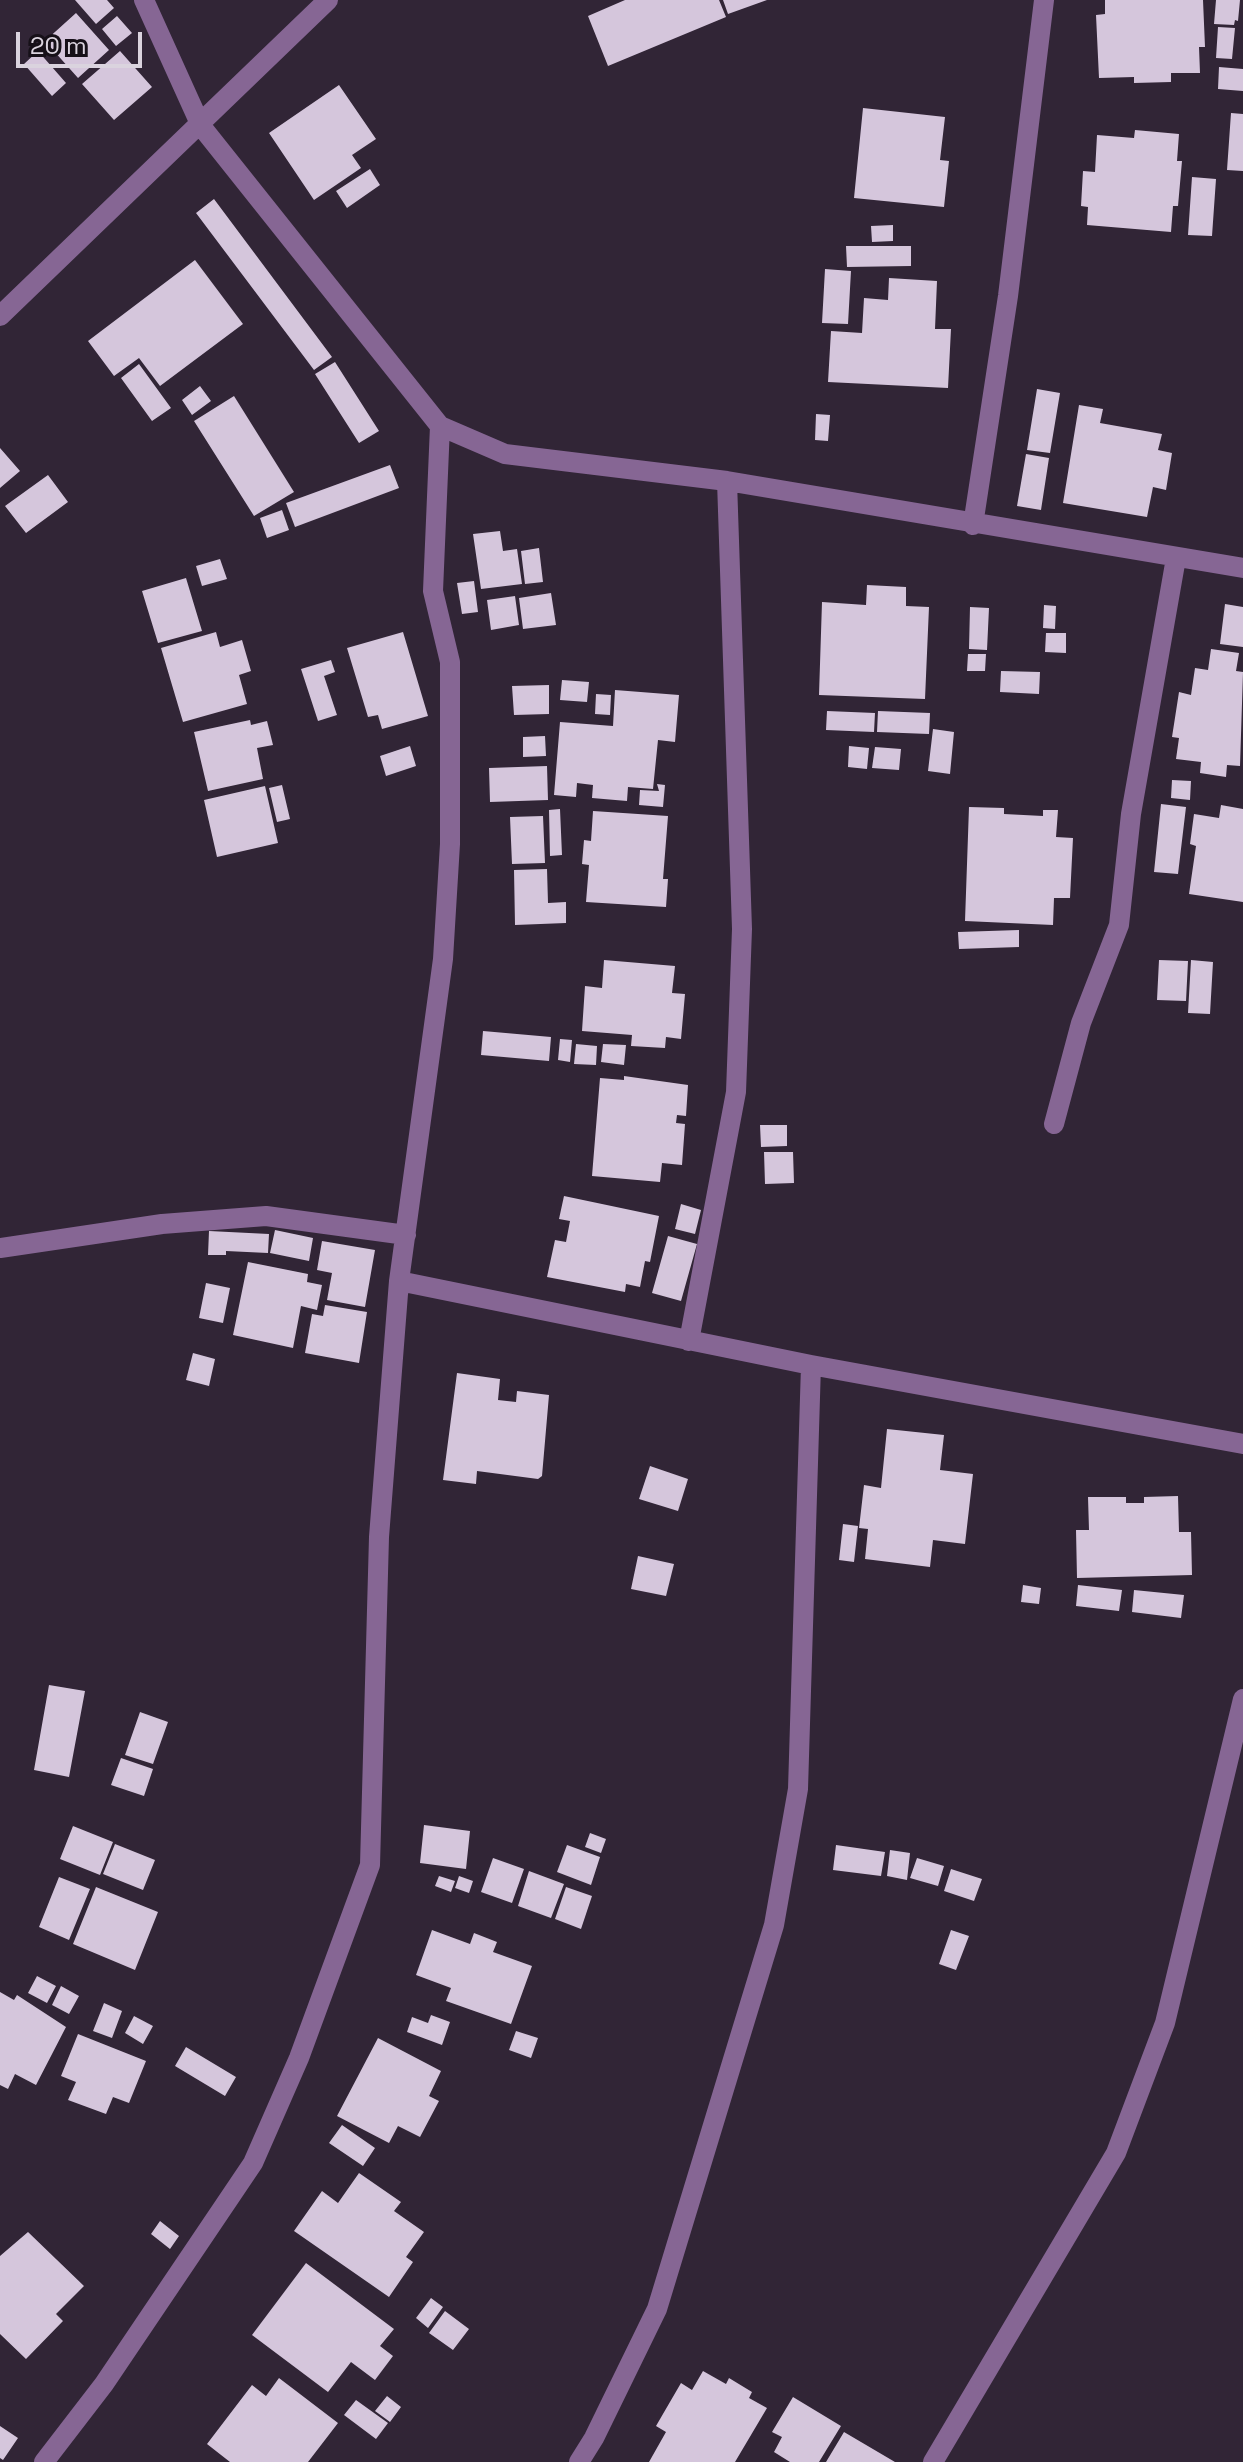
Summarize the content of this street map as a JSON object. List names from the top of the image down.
{
  "scale_bar": "20 m"
}
